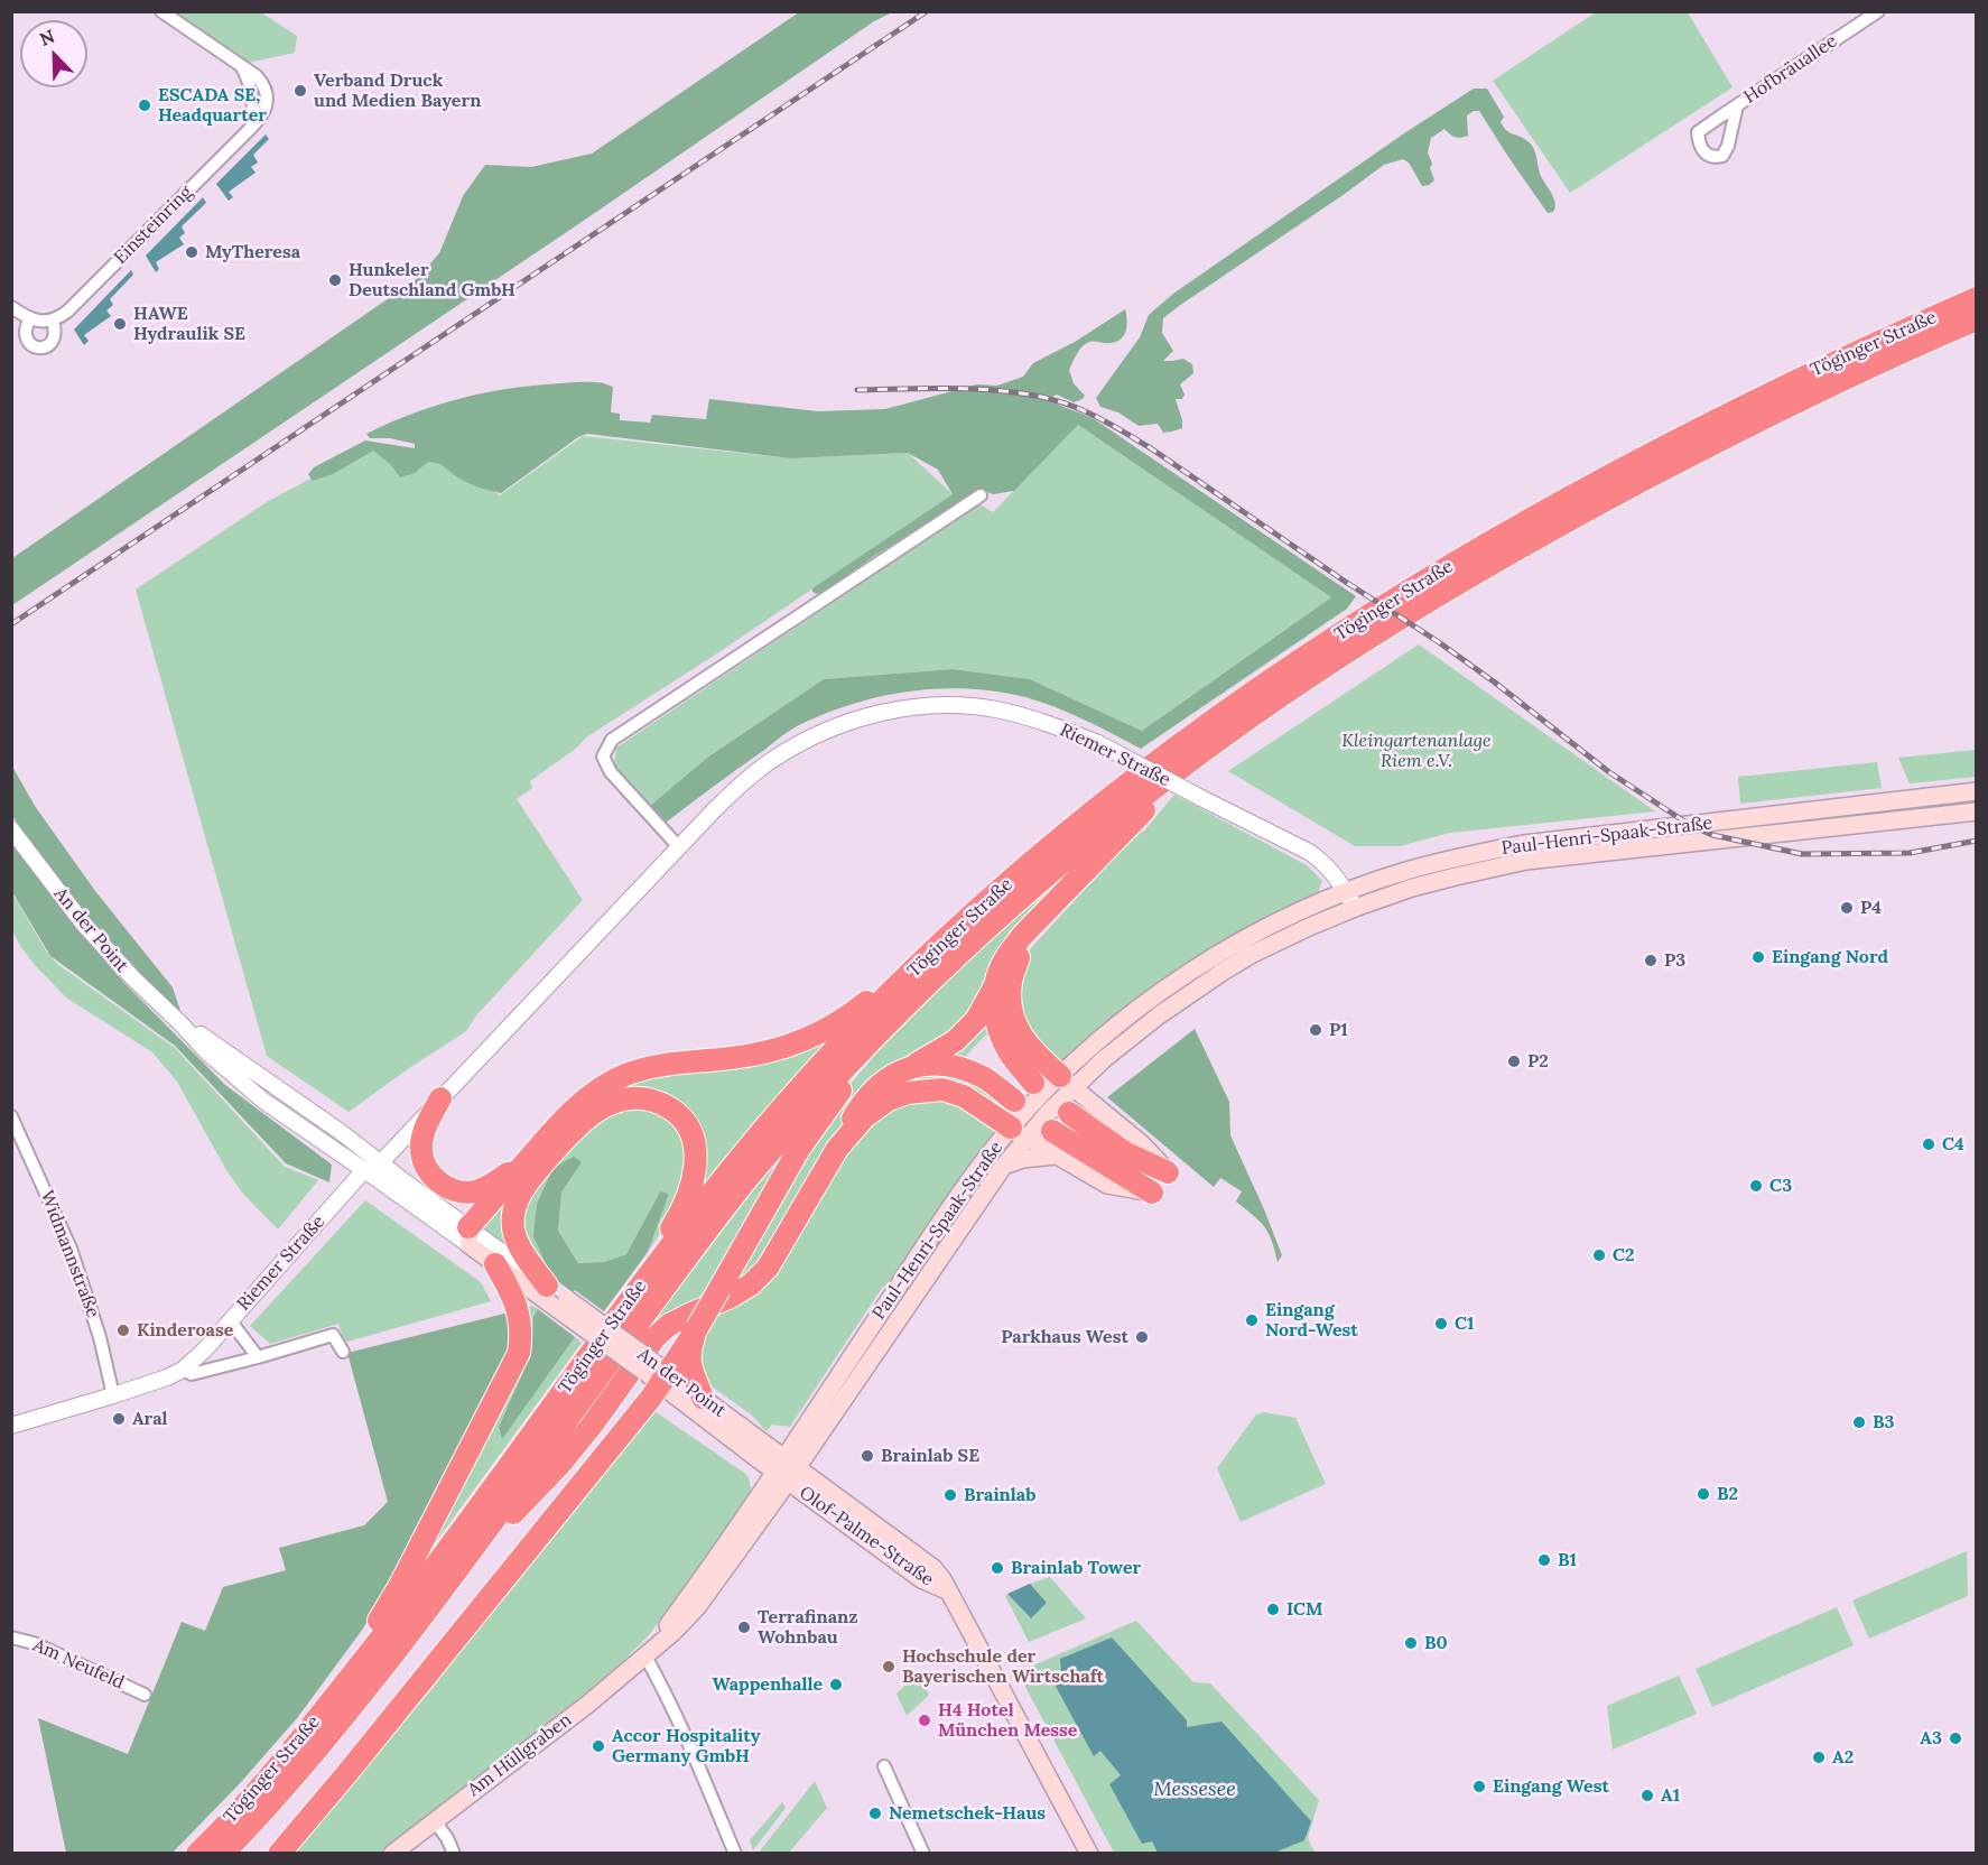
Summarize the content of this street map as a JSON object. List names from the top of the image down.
{
  "streets": {
    "highway": ["Töginger Straße"],
    "main road": [
      "Paul-Henri-Spaak-Straße",
      "An der Point",
      "Olof-Palme-Straße",
      "Am Hüllgraben"
    ],
    "street": [
      "Hofbräuallee",
      "Einsteinring",
      "Riemer Straße",
      "Widmannstraße",
      "Am Neufeld"
    ]
  },
  "crossings": [
    ["Riemer Straße", "Paul-Henri-Spaak-Straße"],
    ["Riemer Straße", "An der Point"],
    ["Riemer Straße", "Widmannstraße"],
    ["Paul-Henri-Spaak-Straße", "An der Point"],
    ["Paul-Henri-Spaak-Straße", "Olof-Palme-Straße"],
    ["Paul-Henri-Spaak-Straße", "Am Hüllgraben"],
    ["An der Point", "Olof-Palme-Straße"],
    ["An der Point", "Am Hüllgraben"],
    ["Olof-Palme-Straße", "Am Hüllgraben"]
  ],
  "water": ["Messesee"],
  "parks": ["Kleingartenanlage Riem e.V."],
  "places": [
    "Verband Druck und Medien Bayern",
    "ESCADA SE, Headquarter",
    "MyTheresa",
    "Hunkeler Deutschland GmbH",
    "HAWE Hydraulik SE",
    "P4",
    "Eingang Nord",
    "P3",
    "P1",
    "P2",
    "C4",
    "C3",
    "C2",
    "Eingang Nord-West",
    "C1",
    "Kinderoase",
    "Parkhaus West",
    "Aral",
    "B3",
    "Brainlab SE",
    "B2",
    "Brainlab",
    "B1",
    "Brainlab Tower",
    "ICM",
    "Terrafinanz Wohnbau",
    "B0",
    "Hochschule der Bayerischen Wirtschaft",
    "Wappenhalle",
    "H4 Hotel München Messe",
    "A3",
    "Accor Hospitality Germany GmbH",
    "A2",
    "Eingang West",
    "A1",
    "Nemetschek-Haus"
  ],
  "north": "top left"
}
